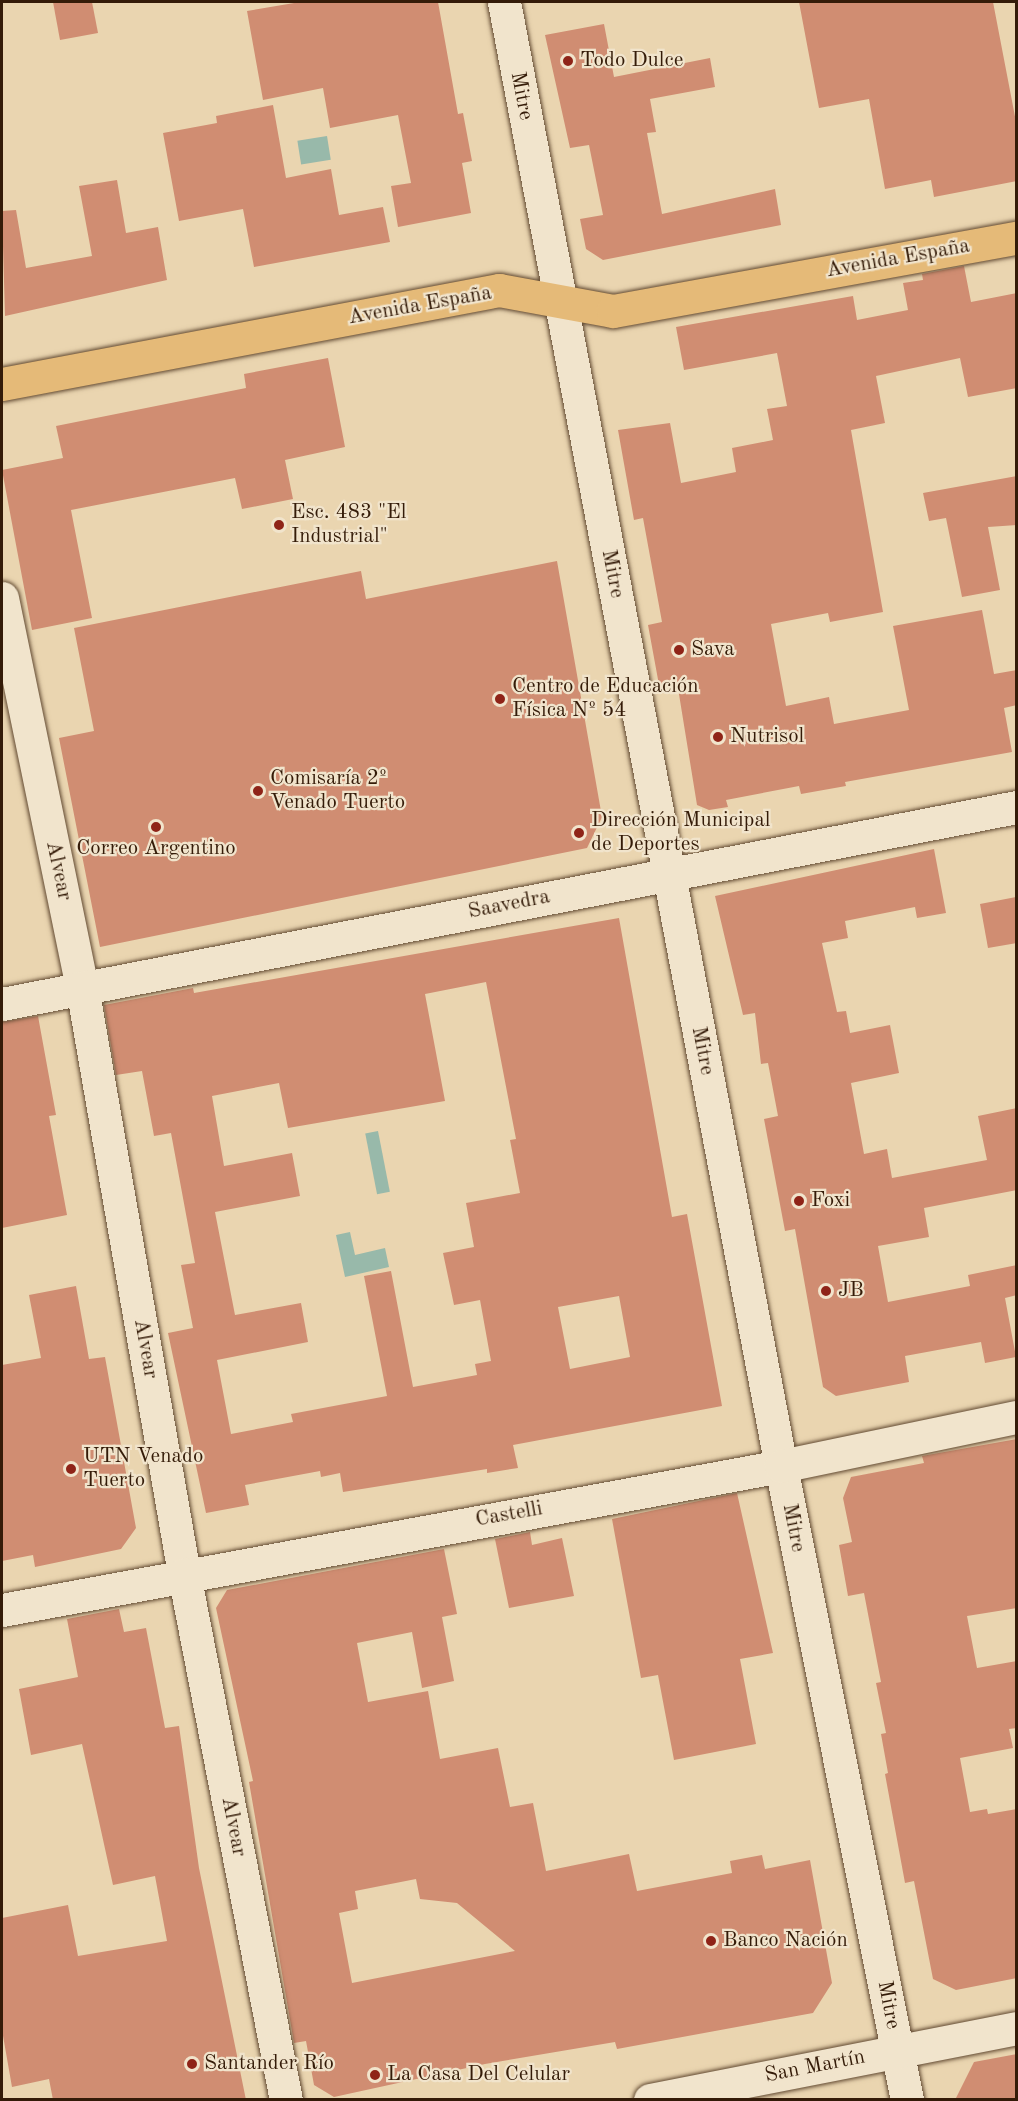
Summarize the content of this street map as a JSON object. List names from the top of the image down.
{
  "streets": {
    "main road": ["Avenida España"],
    "street": [
      "Mitre",
      "Alvear",
      "Saavedra",
      "Castelli",
      "San Martín"
    ]
  },
  "crossings": [
    ["Mitre", "Avenida España"],
    ["Mitre", "Saavedra"],
    ["Mitre", "Castelli"],
    ["Mitre", "San Martín"],
    ["Alvear", "Saavedra"],
    ["Alvear", "Castelli"]
  ],
  "places": [
    "Todo Dulce",
    "Esc. 483 \"El Industrial\"",
    "Sava",
    "Centro de Educación Física Nº 54",
    "Nutrisol",
    "Comisaría 2º Venado Tuerto",
    "Correo Argentino",
    "Dirección Municipal de Deportes",
    "Foxi",
    "JB",
    "UTN Venado Tuerto",
    "Banco Nación",
    "Santander Río",
    "La Casa Del Celular"
  ]
}
